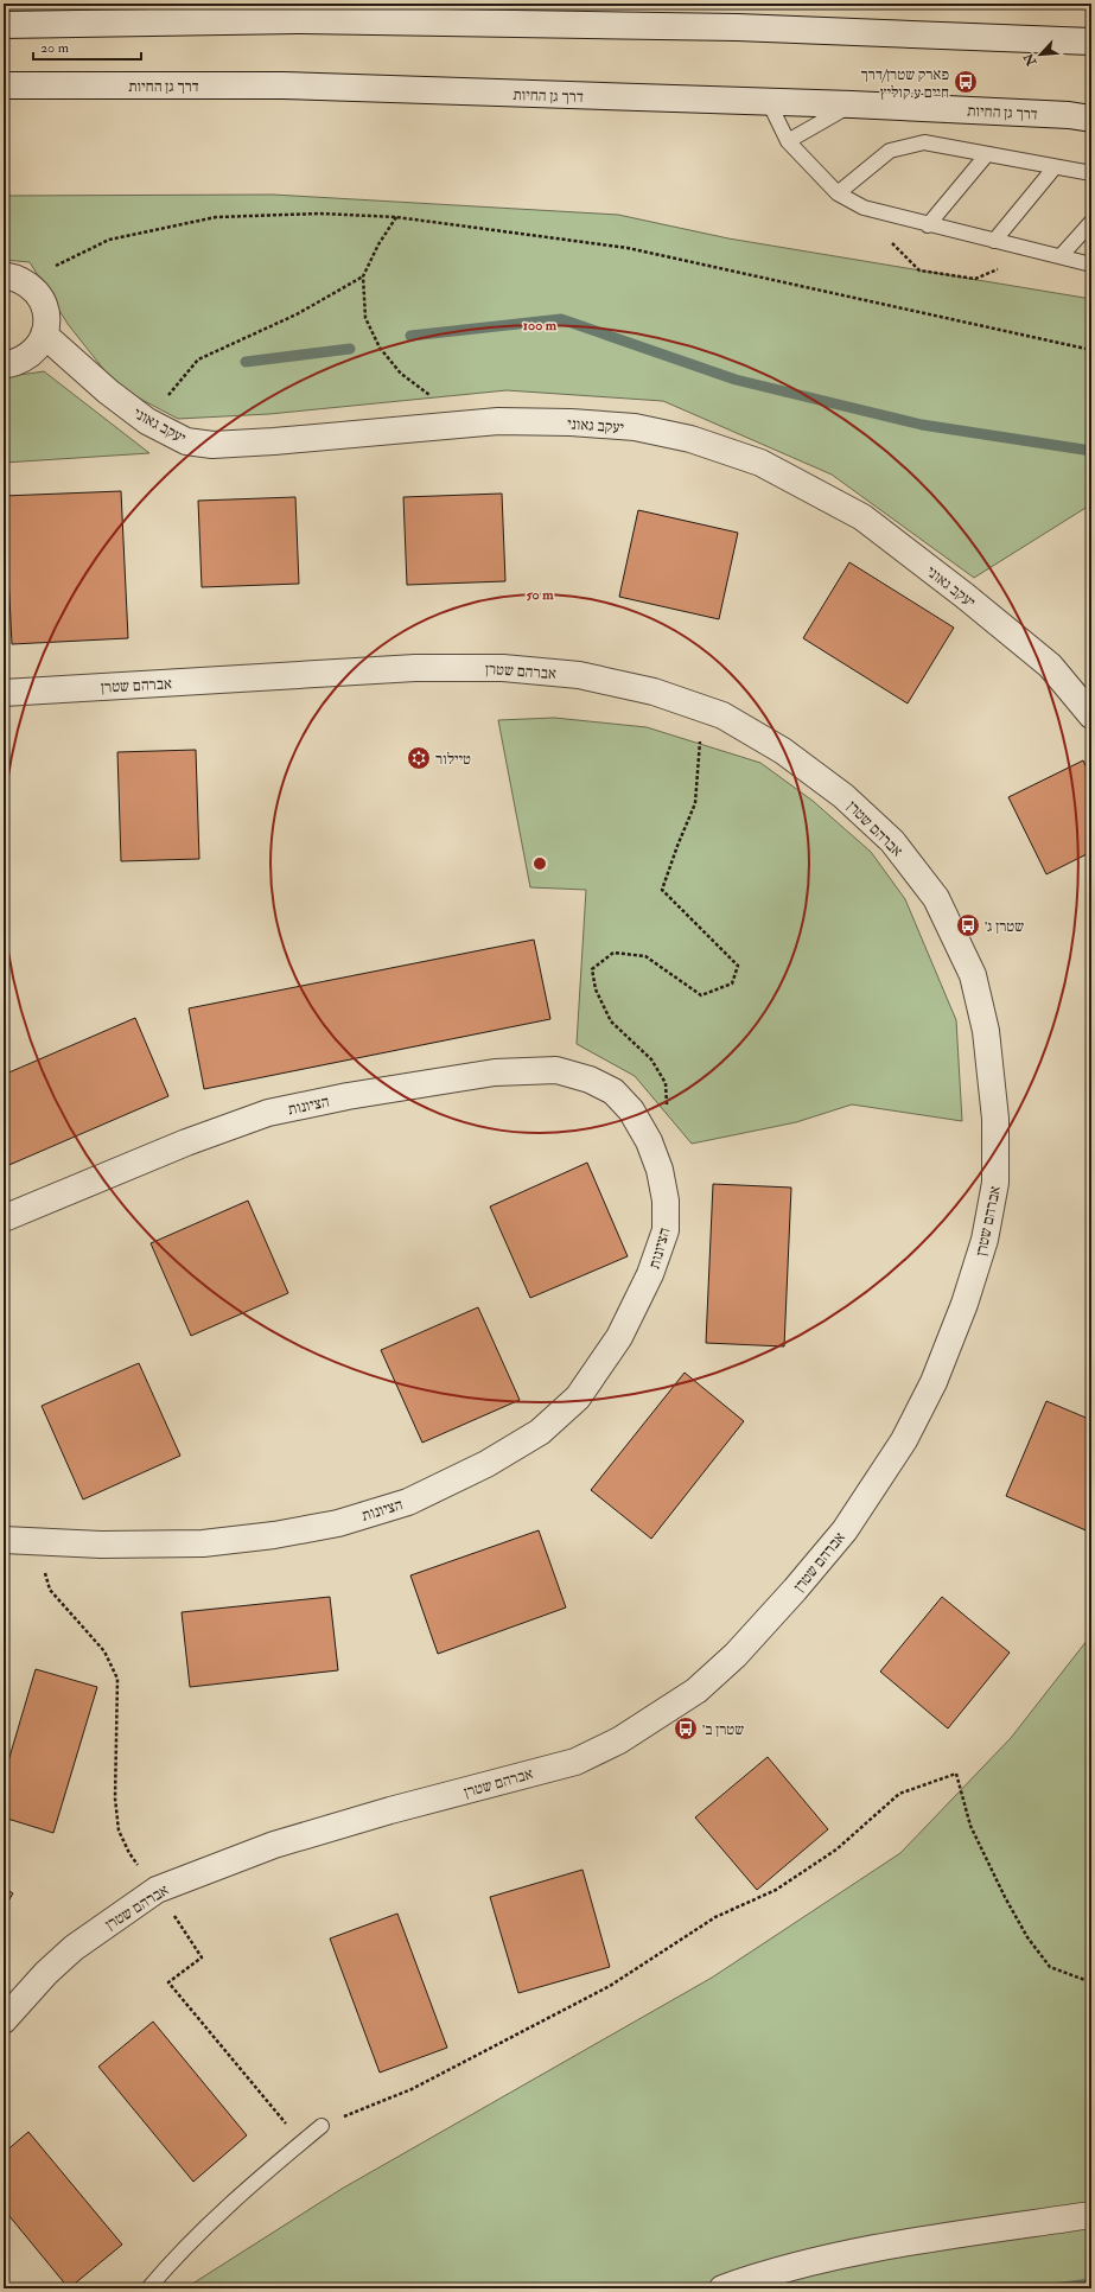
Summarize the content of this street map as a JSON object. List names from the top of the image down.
{
  "streets": {
    "street": [
      "דרך גן החיות",
      "יעקב גאוני",
      "אברהם שטרן",
      "הציונות"
    ]
  },
  "places": {
    "bus stop": ["פארק שטרן/דרך חיים ע.קוליץ", "שטרן ג׳", "שטרן ב׳"],
    "synagogue": ["טיילור"]
  },
  "scale_bar": "20 m",
  "north": "bottom left",
  "rings": ["100 m", "50 m"]
}
